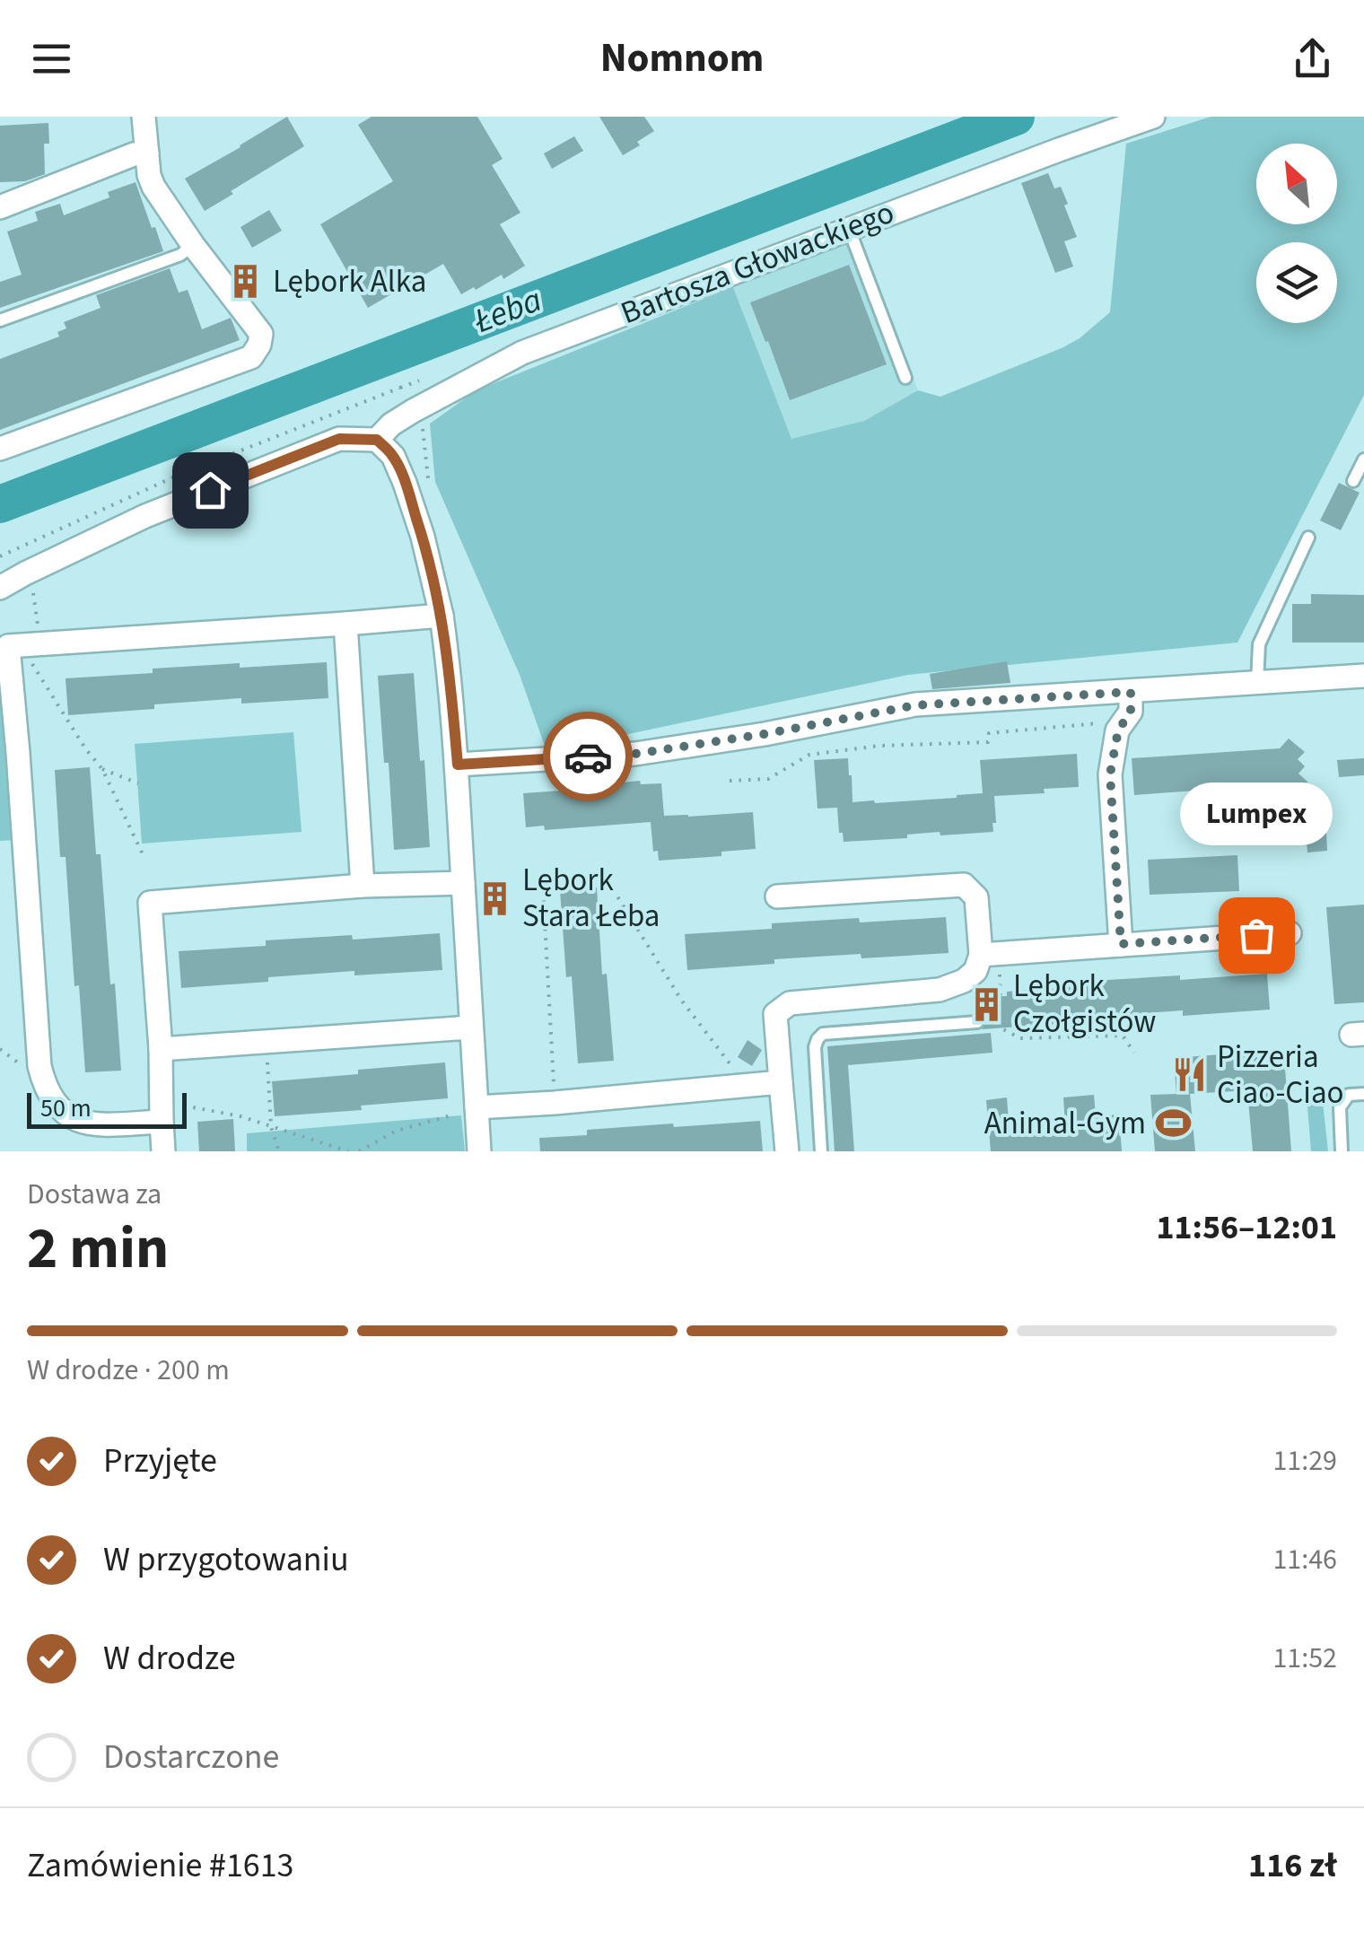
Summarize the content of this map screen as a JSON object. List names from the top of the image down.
{
  "streets": {
    "street": ["Bartosza Głowackiego"]
  },
  "water": ["Łeba"],
  "places": {
    "building": ["Lębork Alka", "Lębork Stara Łeba", "Lębork Czołgistów"],
    "other": ["Lumpex"],
    "restaurant": ["Pizzeria Ciao-Ciao"],
    "sports": ["Animal-Gym"]
  },
  "scale_bar": "50 m",
  "north": "top left",
  "page": {
    "header": "Nomnom",
    "bubble": "Lumpex",
    "scale": "50 m",
    "heading": ["2 min", "Dostawa za", "11:56–12:01"],
    "panel": ["Zamówienie #1613", "116 zł"],
    "bar": "W drodze · 200 m",
    "list": [
      ["Przyjęte", "11:29"],
      ["W przygotowaniu", "11:46"],
      ["W drodze", "11:52"],
      "Dostarczone"
    ]
  }
}
